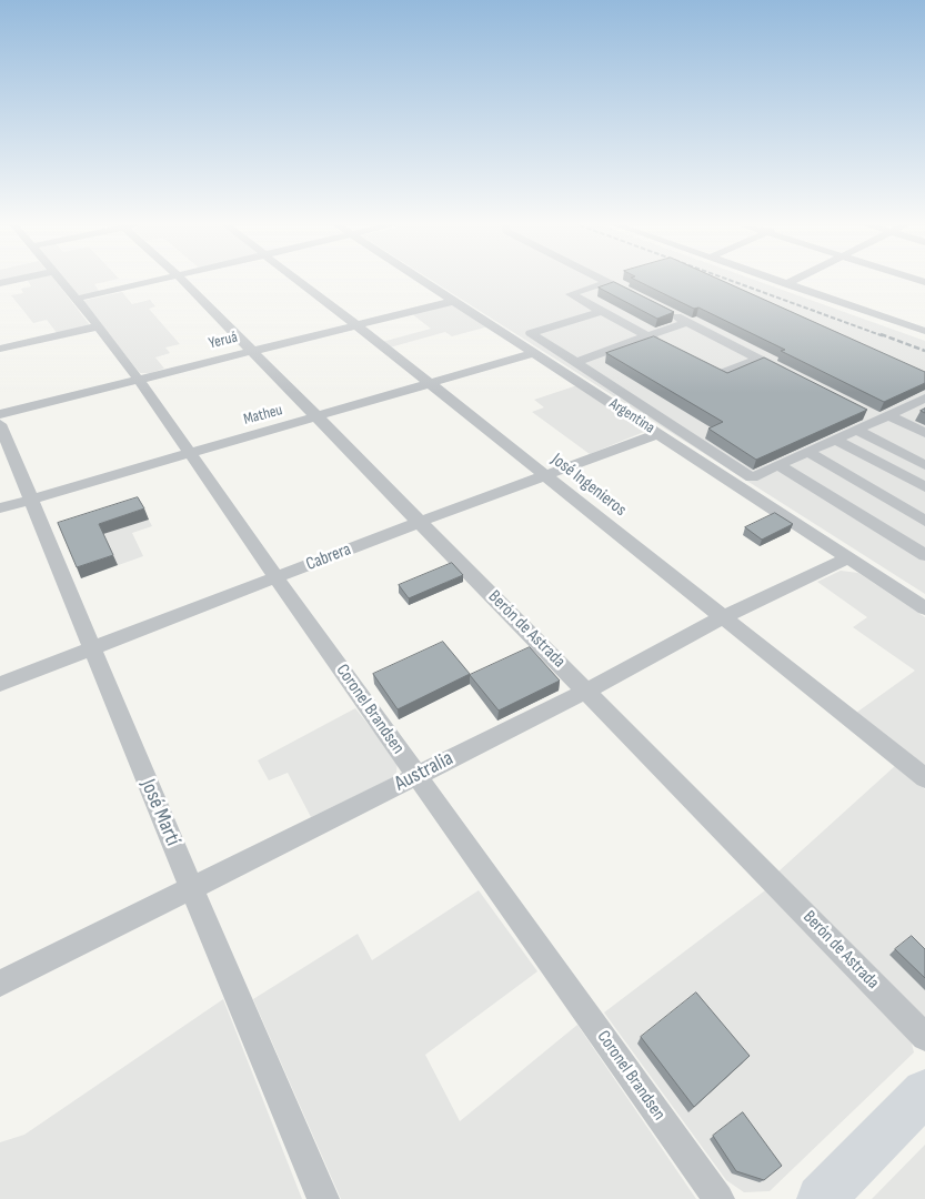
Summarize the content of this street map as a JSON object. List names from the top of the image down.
{
  "streets": {
    "street": [
      "Yeruá",
      "Matheu",
      "Argentina",
      "José Ingenieros",
      "Cabrera",
      "Berón de Astrada",
      "Coronel Brandsen",
      "Australia",
      "José Martí"
    ]
  },
  "crossings": [
    ["Yeruá", "Argentina"],
    ["Yeruá", "José Ingenieros"],
    ["Yeruá", "Berón de Astrada"],
    ["Yeruá", "Coronel Brandsen"],
    ["Matheu", "Argentina"],
    ["Matheu", "José Ingenieros"],
    ["Matheu", "Berón de Astrada"],
    ["Matheu", "Coronel Brandsen"],
    ["Matheu", "José Martí"],
    ["Argentina", "Cabrera"],
    ["Argentina", "Australia"],
    ["José Ingenieros", "Cabrera"],
    ["José Ingenieros", "Australia"],
    ["Cabrera", "Berón de Astrada"],
    ["Cabrera", "Coronel Brandsen"],
    ["Cabrera", "José Martí"],
    ["Berón de Astrada", "Australia"],
    ["Coronel Brandsen", "Australia"],
    ["Australia", "José Martí"]
  ]
}
